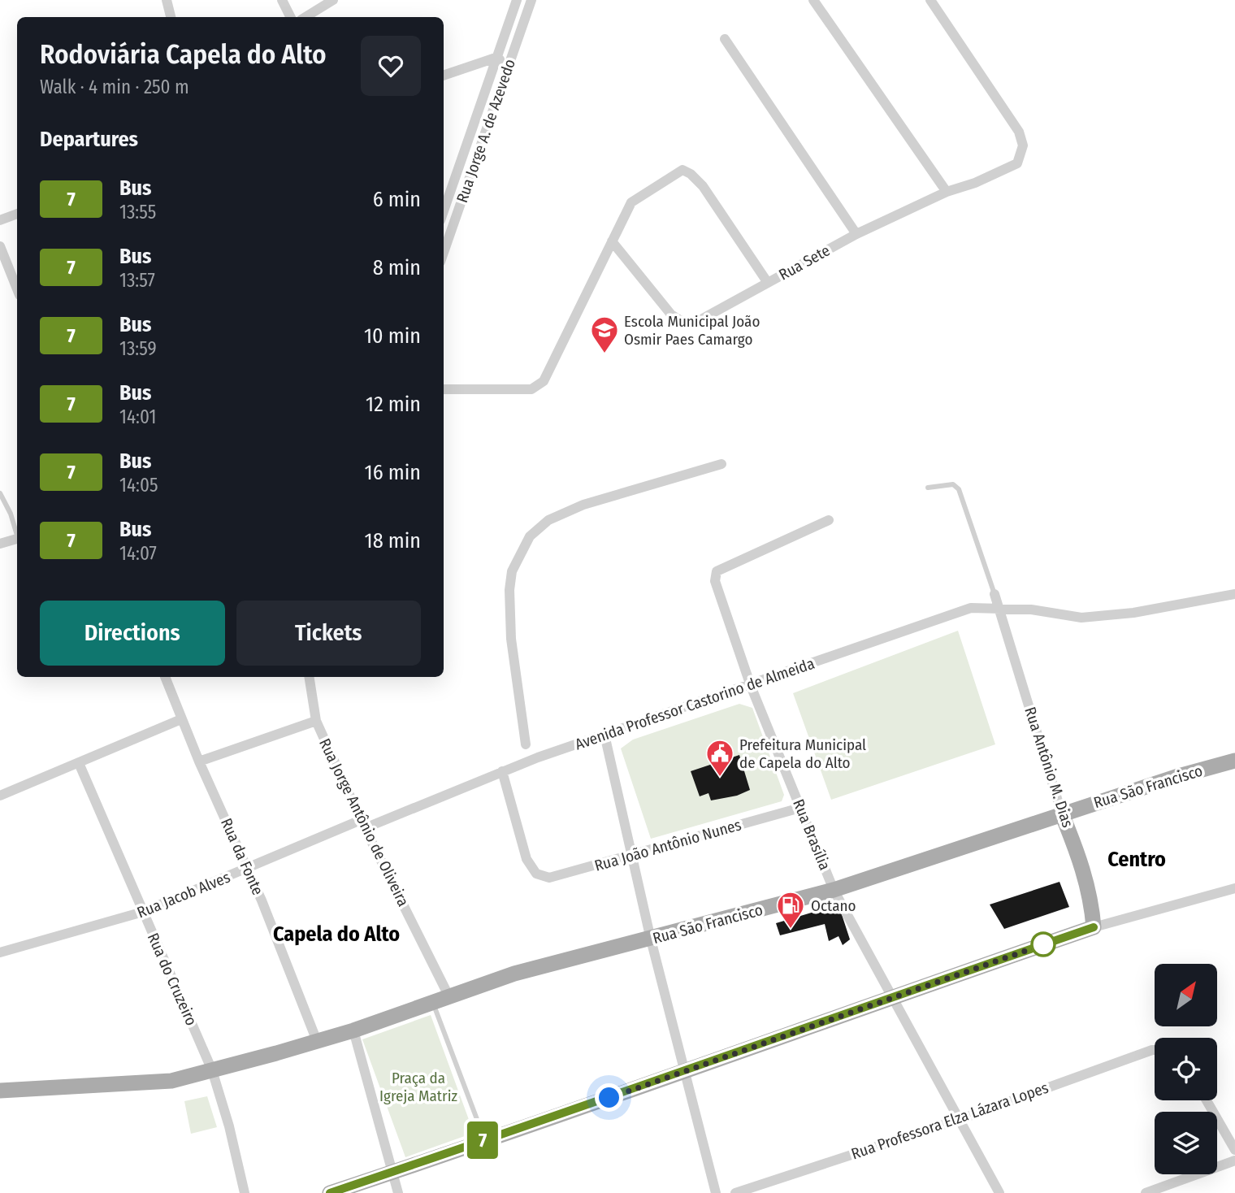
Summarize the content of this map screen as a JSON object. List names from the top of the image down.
{
  "streets": {
    "main road": ["Rua Antônio M. Dias", "Rua São Francisco"],
    "street": [
      "Rua Jorge A. de Azevedo",
      "Rua Sete",
      "Avenida Professor Castorino de Almeida",
      "Rua Jorge Antônio de Oliveira",
      "Rua Brasília",
      "Rua João Antônio Nunes",
      "Rua da Fonte",
      "Rua Jacob Alves",
      "Rua do Cruzeiro",
      "Rua Professora Elza Lázara Lopes"
    ]
  },
  "crossings": [
    ["Avenida Professor Castorino de Almeida", "Rua Antônio M. Dias"],
    ["Avenida Professor Castorino de Almeida", "Rua Jorge Antônio de Oliveira"],
    ["Avenida Professor Castorino de Almeida", "Rua Brasília"],
    ["Avenida Professor Castorino de Almeida", "Rua João Antônio Nunes"],
    ["Avenida Professor Castorino de Almeida", "Rua Jacob Alves"],
    ["Rua Antônio M. Dias", "Rua São Francisco"],
    ["Rua São Francisco", "Rua Jorge Antônio de Oliveira"],
    ["Rua São Francisco", "Rua Brasília"],
    ["Rua São Francisco", "Rua da Fonte"],
    ["Rua São Francisco", "Rua do Cruzeiro"],
    ["Rua Jorge Antônio de Oliveira", "Rua Jacob Alves"],
    ["Rua Brasília", "Rua João Antônio Nunes"],
    ["Rua Brasília", "Rua Professora Elza Lázara Lopes"],
    ["Rua da Fonte", "Rua Jacob Alves"],
    ["Rua Jacob Alves", "Rua do Cruzeiro"]
  ],
  "districts": ["Centro", "Capela do Alto"],
  "parks": ["Praça da Igreja Matriz"],
  "places": {
    "school or university": ["Escola Municipal João Osmir Paes Camargo"],
    "public building": ["Prefeitura Municipal de Capela do Alto"],
    "fuel station": ["Octano"]
  },
  "lines": ["bus line 7"],
  "north": "top right",
  "page": {
    "on_map": "7",
    "heading": [
      ["Rodoviária Capela do Alto", "Walk · 4 min · 250 m"],
      "Departures"
    ],
    "list": [
      {
        "mark": "7",
        "name": "Bus",
        "note": "13:55",
        "value": "6 min"
      },
      {
        "mark": "7",
        "name": "Bus",
        "note": "13:57",
        "value": "8 min"
      },
      {
        "mark": "7",
        "name": "Bus",
        "note": "13:59",
        "value": "10 min"
      },
      {
        "mark": "7",
        "name": "Bus",
        "note": "14:01",
        "value": "12 min"
      },
      {
        "mark": "7",
        "name": "Bus",
        "note": "14:05",
        "value": "16 min"
      },
      {
        "mark": "7",
        "name": "Bus",
        "note": "14:07",
        "value": "18 min"
      }
    ],
    "buttons": ["Directions", "Tickets"]
  }
}
